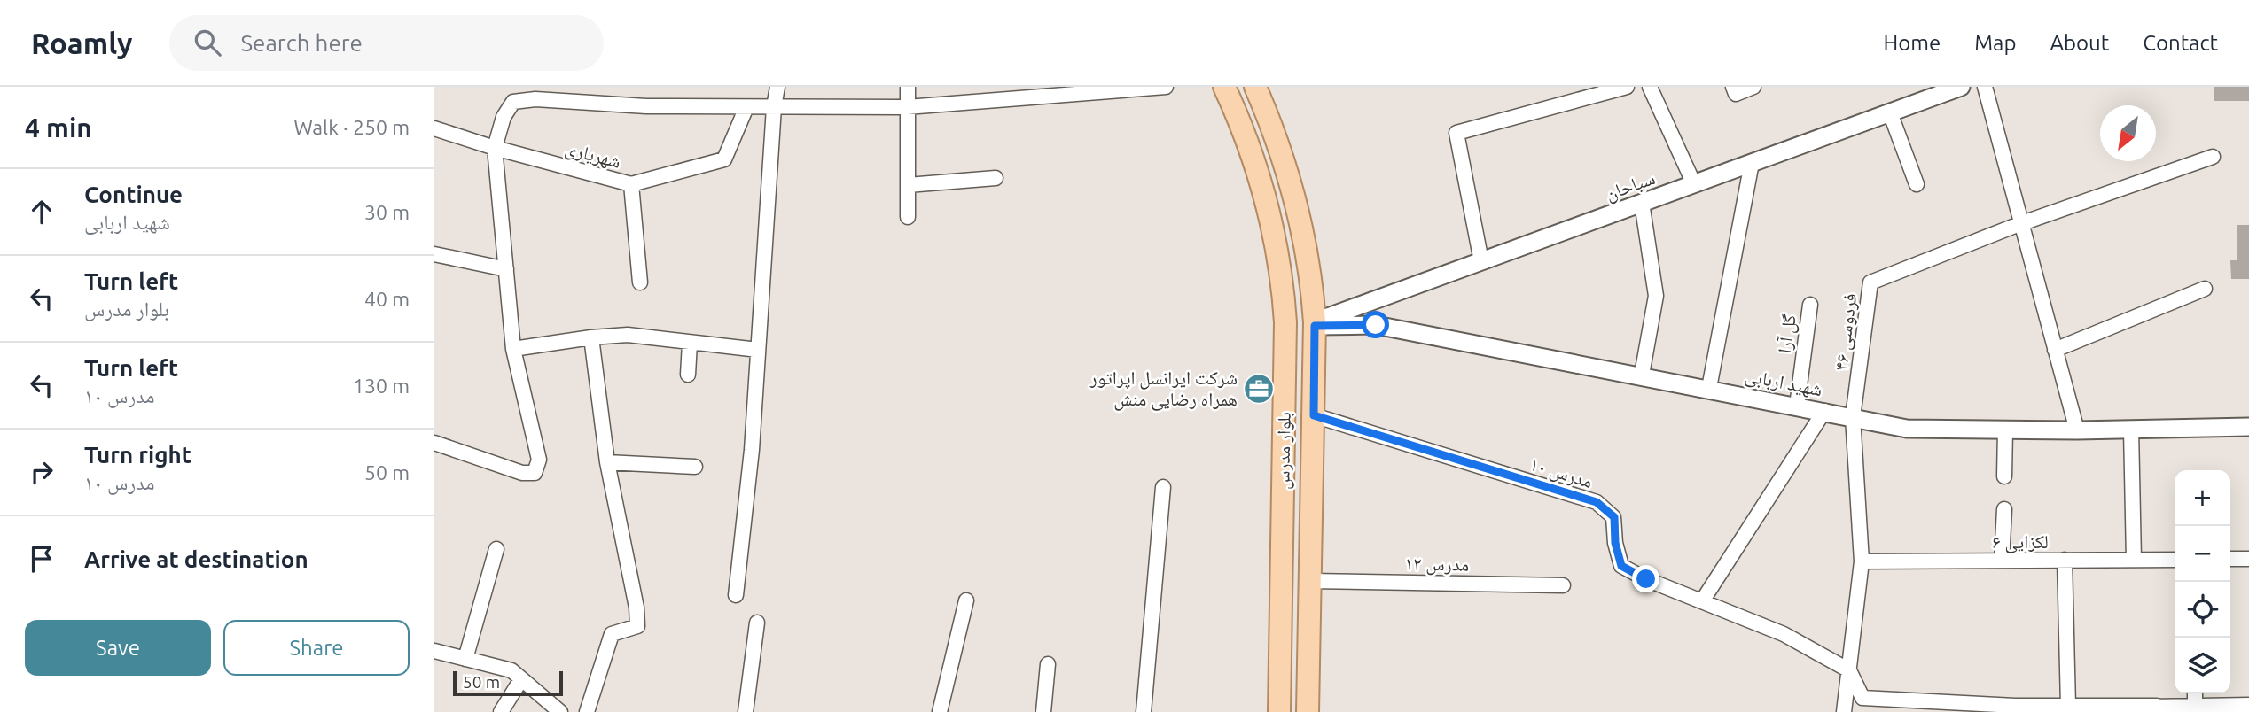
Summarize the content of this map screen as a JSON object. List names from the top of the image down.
{
  "streets": {
    "main road": ["بلوار مدرس"],
    "street": [
      "شهریاری",
      "سیاحان",
      "فردوسی ۴۶",
      "گل آرا",
      "شهید اربابی",
      "مدرس ۱۰",
      "لکزایی ۶",
      "مدرس ۱۲"
    ]
  },
  "crossings": [
    ["سیاحان", "شهید اربابی"],
    ["سیاحان", "بلوار مدرس"],
    ["فردوسی ۴۶", "شهید اربابی"],
    ["فردوسی ۴۶", "مدرس ۱۰"],
    ["فردوسی ۴۶", "لکزایی ۶"],
    ["گل آرا", "شهید اربابی"],
    ["شهید اربابی", "بلوار مدرس"],
    ["بلوار مدرس", "مدرس ۱۰"],
    ["بلوار مدرس", "مدرس ۱۲"]
  ],
  "places": {
    "office": ["شرکت ایرانسل اپراتور همراه رضایی منش"]
  },
  "scale_bar": "50 m",
  "north": "bottom left",
  "page": {
    "header": "Roamly",
    "search": "Search here",
    "nav": [
      "Home",
      "Map",
      "About",
      "Contact"
    ],
    "heading": ["4 min", "Walk · 250 m"],
    "list": [
      ["Continue", "شهید اربابی", "30 m"],
      ["Turn left", "بلوار مدرس", "40 m"],
      ["Turn left", "مدرس ۱۰", "130 m"],
      ["Turn right", "مدرس ۱۰", "50 m"],
      "Arrive at destination"
    ],
    "map_buttons": ["+", "−"],
    "buttons": ["Save", "Share"],
    "scale": "50 m"
  }
}
